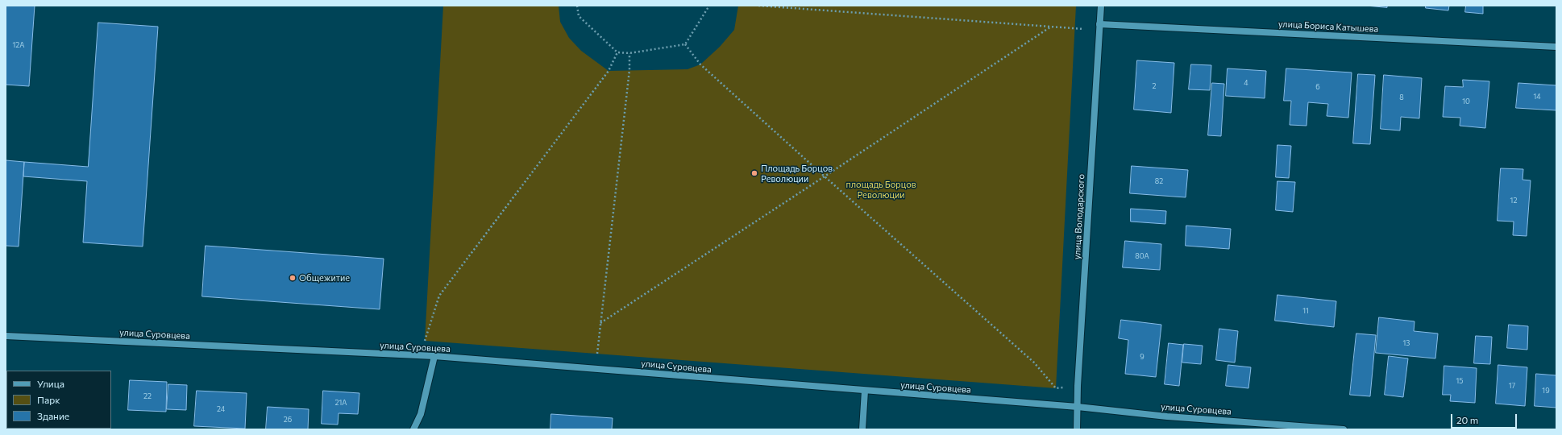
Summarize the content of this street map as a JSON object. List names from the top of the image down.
{
  "streets": {
    "street": ["улица Бориса Катышева", "улица Володарского", "улица Суровцева"]
  },
  "crossings": [
    ["улица Бориса Катышева", "улица Володарского"],
    ["улица Володарского", "улица Суровцева"]
  ],
  "parks": ["площадь Борцов Революции"],
  "places": ["Площадь Борцов Революции", "Общежитие"],
  "house_numbers": [
    "12А",
    "4",
    "2",
    "6",
    "14",
    "8",
    "10",
    "82",
    "12",
    "80А",
    "11",
    "13",
    "9",
    "15",
    "17",
    "19",
    "22",
    "21А",
    "24",
    "26"
  ],
  "legend": ["Улица", "Парк", "Здание"],
  "scale_bar": "20 m"
}
